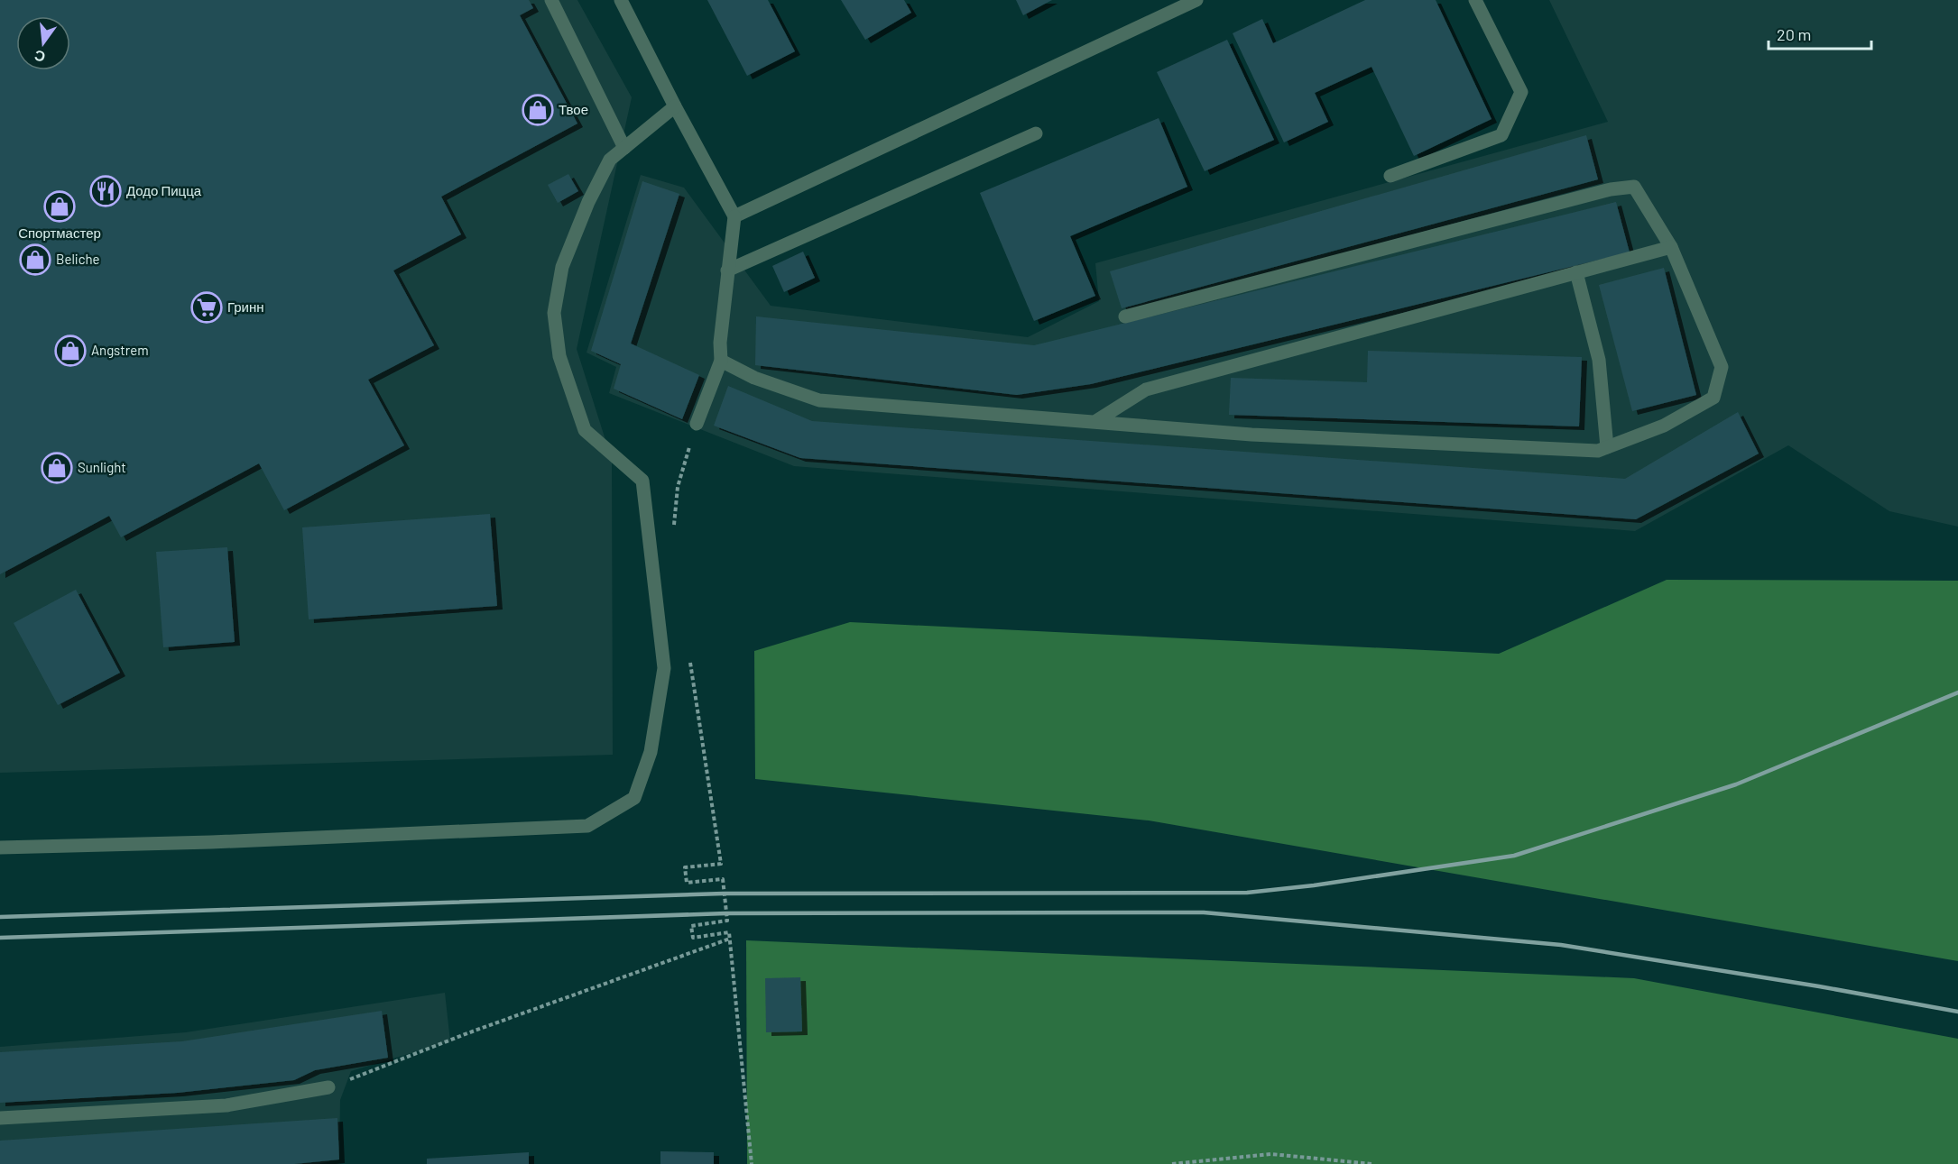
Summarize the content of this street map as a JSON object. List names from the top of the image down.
{
  "places": {
    "shop": [
      "Твое",
      "Спортмастер",
      "Beliche",
      "Angstrem",
      "Sunlight"
    ],
    "restaurant": ["Додо Пицца"],
    "supermarket": ["Гринн"]
  },
  "scale_bar": "20 m",
  "north": "bottom"
}
